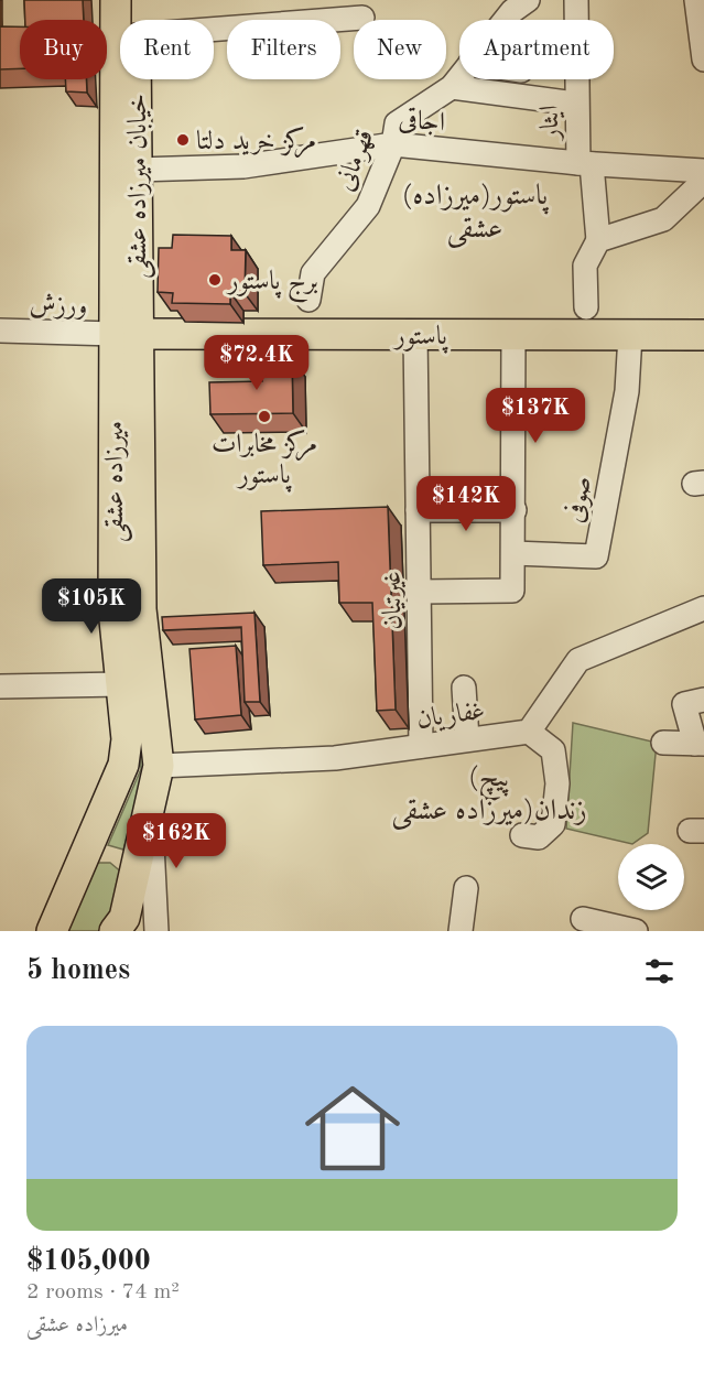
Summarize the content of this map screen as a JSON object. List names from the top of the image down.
{
  "streets": {
    "main road": ["خیابان میرزاده عشقی", "پاستور", "میرزاده عشقی"],
    "street": [
      "اجاقی",
      "ایثار",
      "قهرمانی",
      "ورزش",
      "صوفی",
      "غیرتیان",
      "غفاریان"
    ]
  },
  "crossings": [
    ["اجاقی", "ایثار"],
    ["اجاقی", "قهرمانی"],
    ["اجاقی", "خیابان میرزاده عشقی"],
    ["خیابان میرزاده عشقی", "ورزش"],
    ["خیابان میرزاده عشقی", "پاستور"],
    ["خیابان میرزاده عشقی", "میرزاده عشقی"],
    ["ورزش", "پاستور"],
    ["ورزش", "میرزاده عشقی"],
    ["پاستور", "میرزاده عشقی"],
    ["پاستور", "صوفی"],
    ["پاستور", "غیرتیان"],
    ["میرزاده عشقی", "غفاریان"],
    ["غیرتیان", "غفاریان"]
  ],
  "districts": ["(پاستور(میرزاده عشقی", "(پیچ زندان(میرزاده عشقی"],
  "places": ["مرکز خرید دلتا", "برج پاستور", "مرکز مخابرات پاستور"],
  "page": {
    "chip": [
      "Buy",
      "Rent",
      "Filters",
      "New",
      "Apartment"
    ],
    "price": [
      "$72.4K",
      "$137K",
      "$142K",
      "$105K",
      "$162K"
    ],
    "heading": "5 homes",
    "list": [
      {
        "name": "$105,000",
        "note": "2 rooms · 74 m² · میرزاده عشقی"
      }
    ]
  }
}
